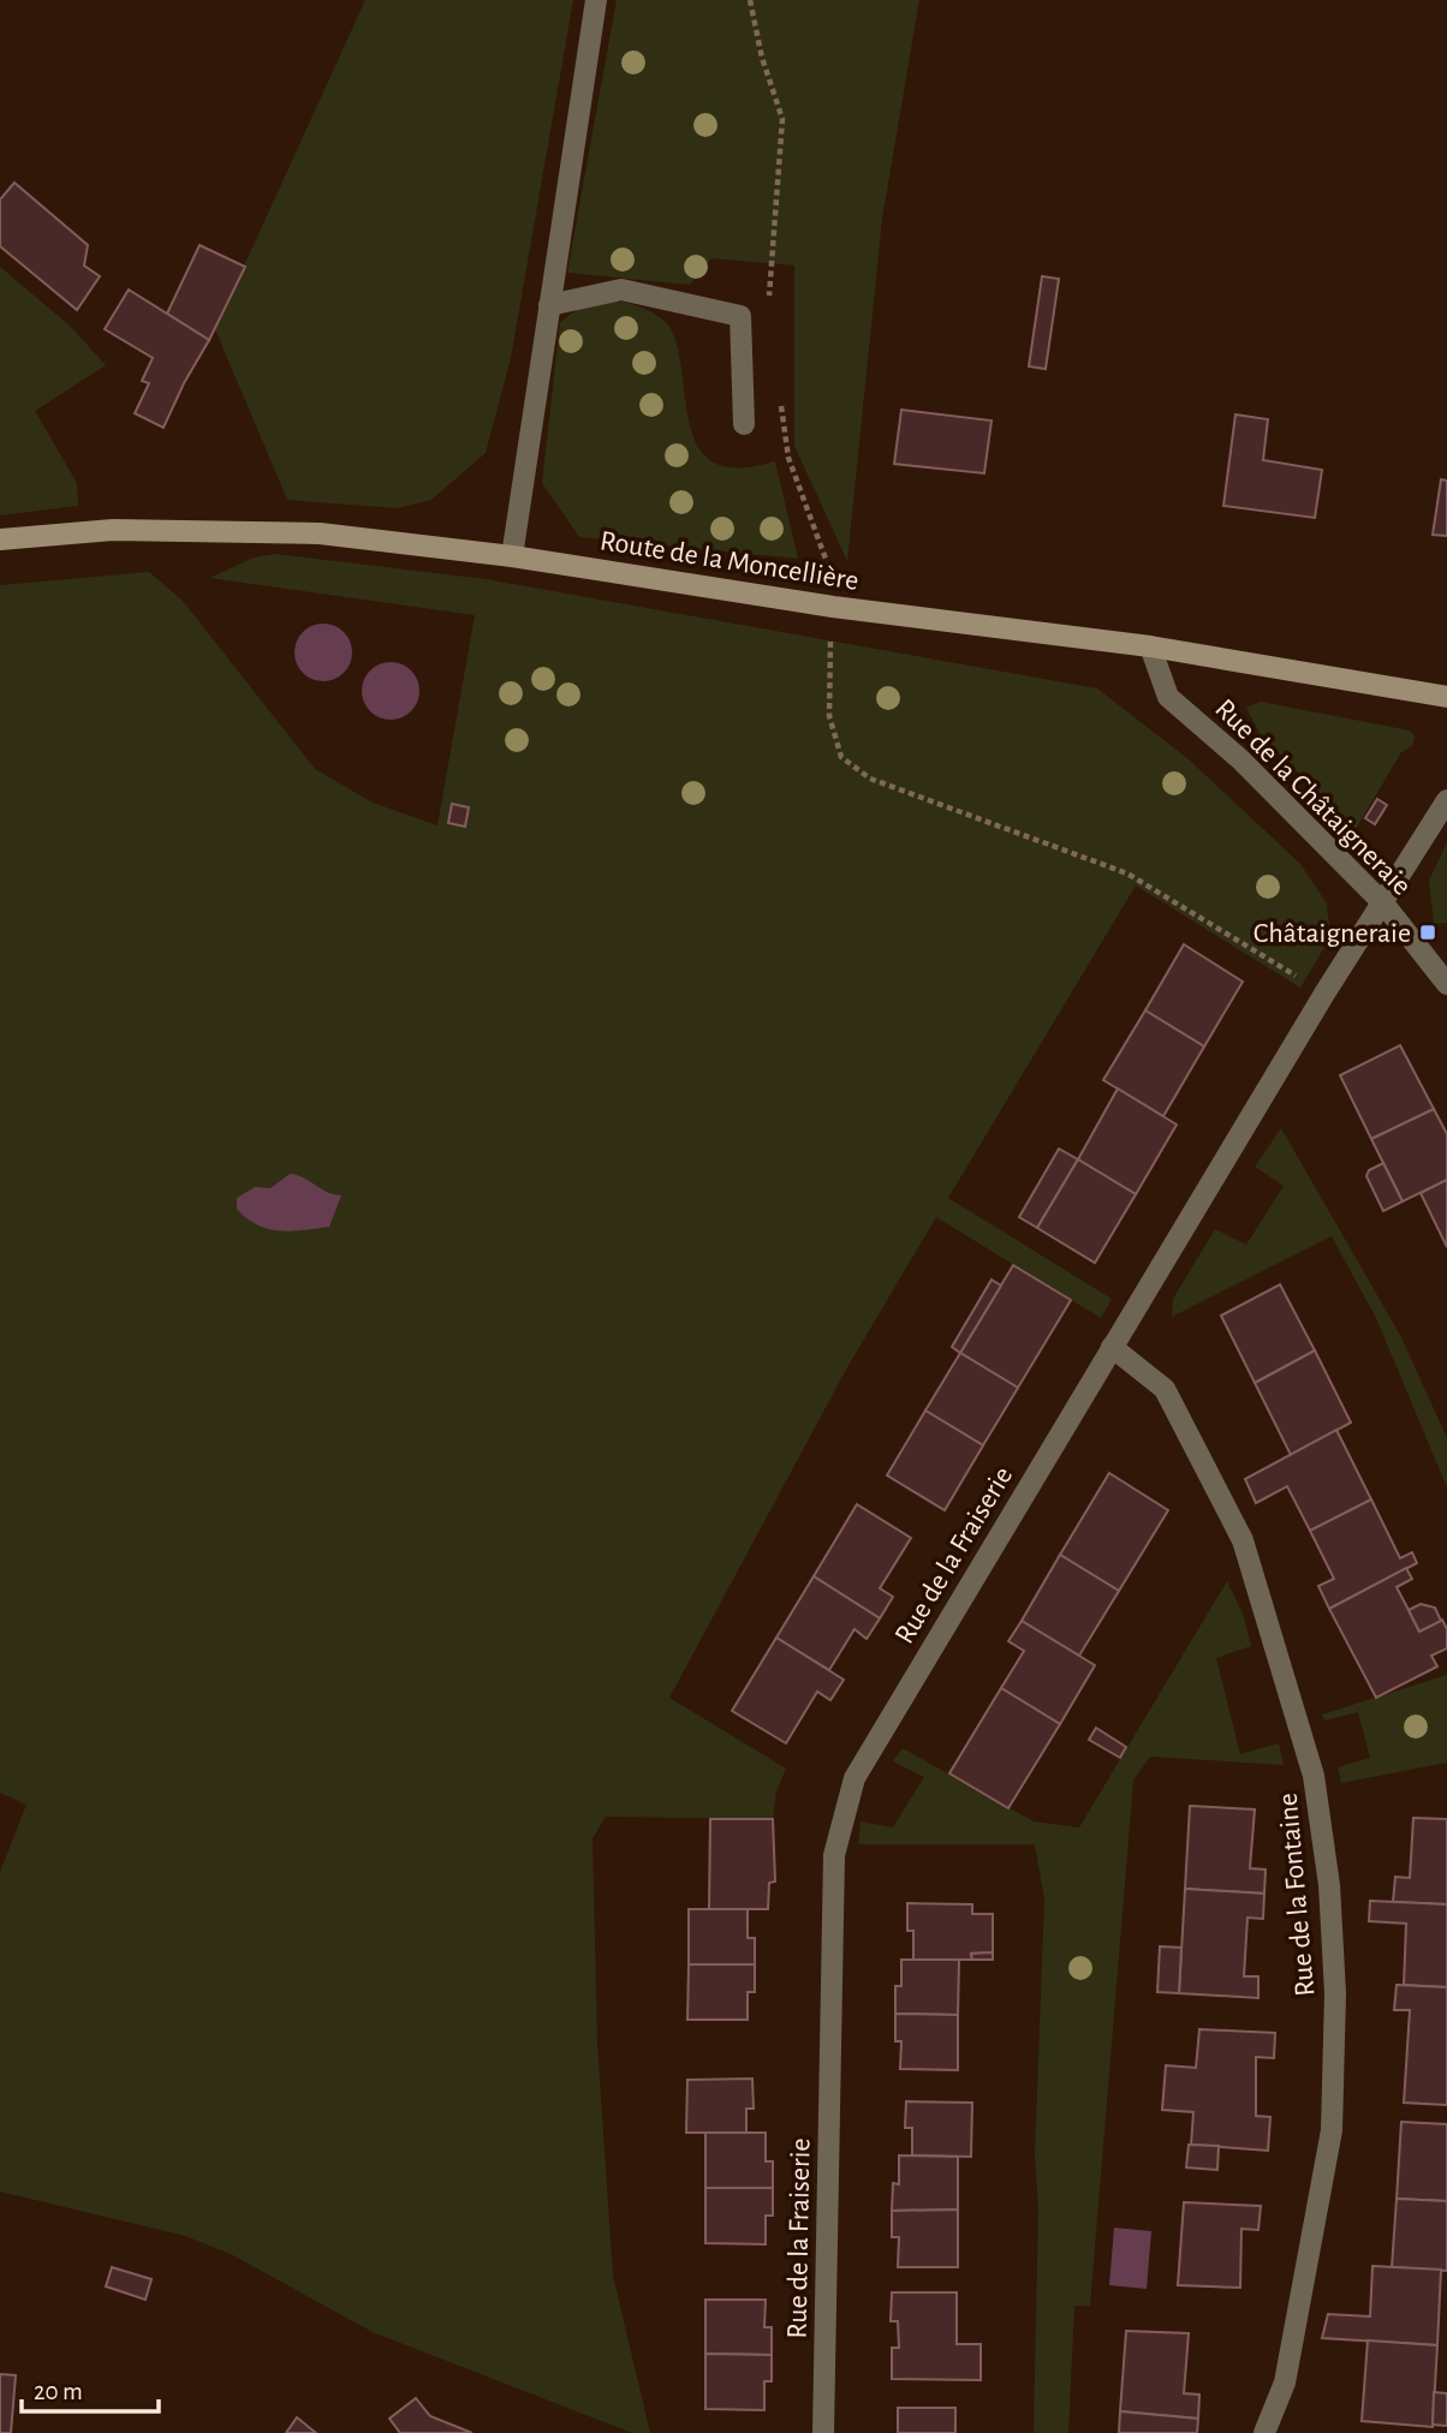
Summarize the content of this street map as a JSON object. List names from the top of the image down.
{
  "streets": {
    "street": [
      "Route de la Moncellière",
      "Rue de la Châtaigneraie",
      "Rue de la Fraiserie",
      "Rue de la Fontaine"
    ]
  },
  "crossings": [
    ["Route de la Moncellière", "Rue de la Châtaigneraie"],
    ["Rue de la Châtaigneraie", "Rue de la Fraiserie"],
    ["Rue de la Fraiserie", "Rue de la Fontaine"]
  ],
  "places": {
    "transit": ["Châtaigneraie"]
  },
  "scale_bar": "20 m"
}
